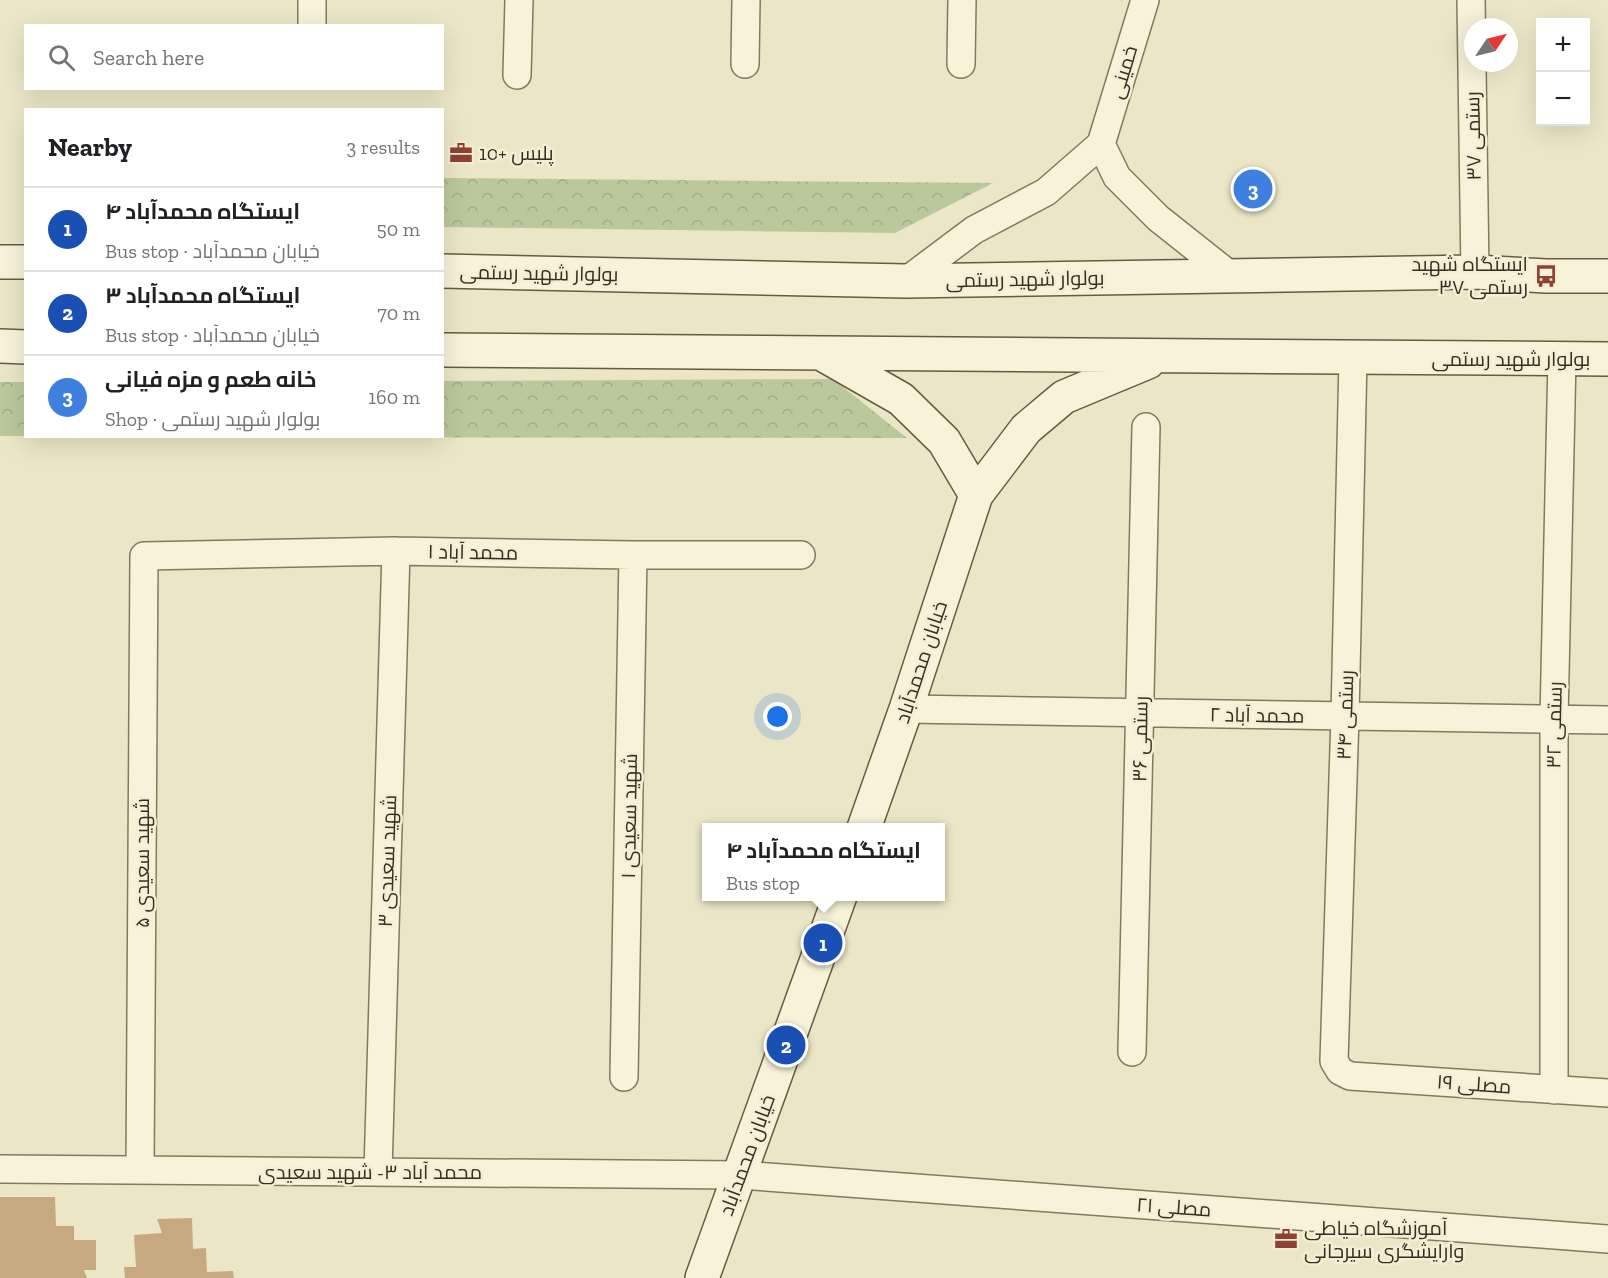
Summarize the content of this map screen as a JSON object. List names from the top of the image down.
{
  "streets": {
    "main road": ["بولوار شهید رستمی", "خیابان محمدآباد"],
    "street": [
      "خمینی",
      "رستمی ۳۷",
      "محمد آباد ۱",
      "محمد آباد ۲",
      "رستمی ۳۴",
      "رستمی ۳۲",
      "رستمی ۳۶",
      "شهید سعیدی ۱",
      "شهید سعیدی ۳",
      "شهید سعیدی ۵",
      "مصلی ۱۹",
      "محمد آباد ۳- شهید سعیدی",
      "مصلی ۲۱"
    ]
  },
  "crossings": [
    ["رستمی ۳۷", "بولوار شهید رستمی"],
    ["بولوار شهید رستمی", "خیابان محمدآباد"],
    ["بولوار شهید رستمی", "رستمی ۳۴"],
    ["بولوار شهید رستمی", "رستمی ۳۲"],
    ["محمد آباد ۱", "شهید سعیدی ۱"],
    ["محمد آباد ۱", "شهید سعیدی ۳"],
    ["محمد آباد ۱", "شهید سعیدی ۵"],
    ["خیابان محمدآباد", "محمد آباد ۲"],
    ["خیابان محمدآباد", "محمد آباد ۳- شهید سعیدی"],
    ["خیابان محمدآباد", "مصلی ۲۱"],
    ["محمد آباد ۲", "رستمی ۳۴"],
    ["محمد آباد ۲", "رستمی ۳۲"],
    ["محمد آباد ۲", "رستمی ۳۶"],
    ["رستمی ۳۴", "مصلی ۱۹"],
    ["رستمی ۳۲", "مصلی ۱۹"],
    ["شهید سعیدی ۳", "محمد آباد ۳- شهید سعیدی"],
    ["شهید سعیدی ۵", "محمد آباد ۳- شهید سعیدی"],
    ["محمد آباد ۳- شهید سعیدی", "مصلی ۲۱"]
  ],
  "places": {
    "office": ["پلیس +10", "آموزشگاه خیاطی وارایشگری سیرجانی"],
    "bus stop": ["ایستگاه شهید رستمی ۳۷"]
  },
  "north": "top right",
  "page": {
    "map_buttons": ["+", "−"],
    "search": "Search here",
    "heading": ["Nearby", "3 results"],
    "pins": ["3", "1", "2"],
    "list": [
      {
        "mark": "1",
        "name": "ایستگاه محمدآباد ۴",
        "note": "Bus stop · خیابان محمدآباد",
        "value": "50 m"
      },
      {
        "mark": "2",
        "name": "ایستگاه محمدآباد ۳",
        "note": "Bus stop · خیابان محمدآباد",
        "value": "70 m"
      },
      {
        "mark": "3",
        "name": "خانه طعم و مزه فیانی",
        "note": "Shop · بولوار شهید رستمی",
        "value": "160 m"
      }
    ],
    "popup": ["ایستگاه محمدآباد ۴", "Bus stop"]
  }
}
